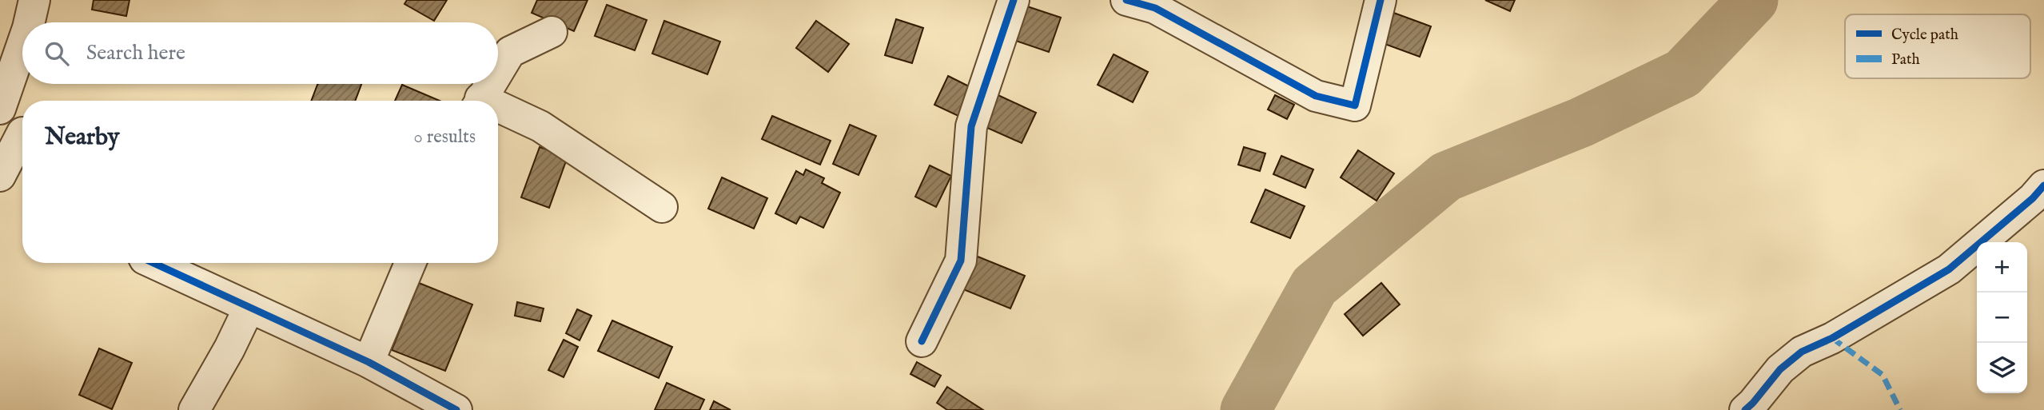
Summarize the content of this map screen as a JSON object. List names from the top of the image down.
{
  "legend": ["Cycle path", "Path"],
  "page": {
    "search": "Search here",
    "heading": ["Nearby", "0 results"],
    "map_buttons": ["+", "−"]
  }
}
